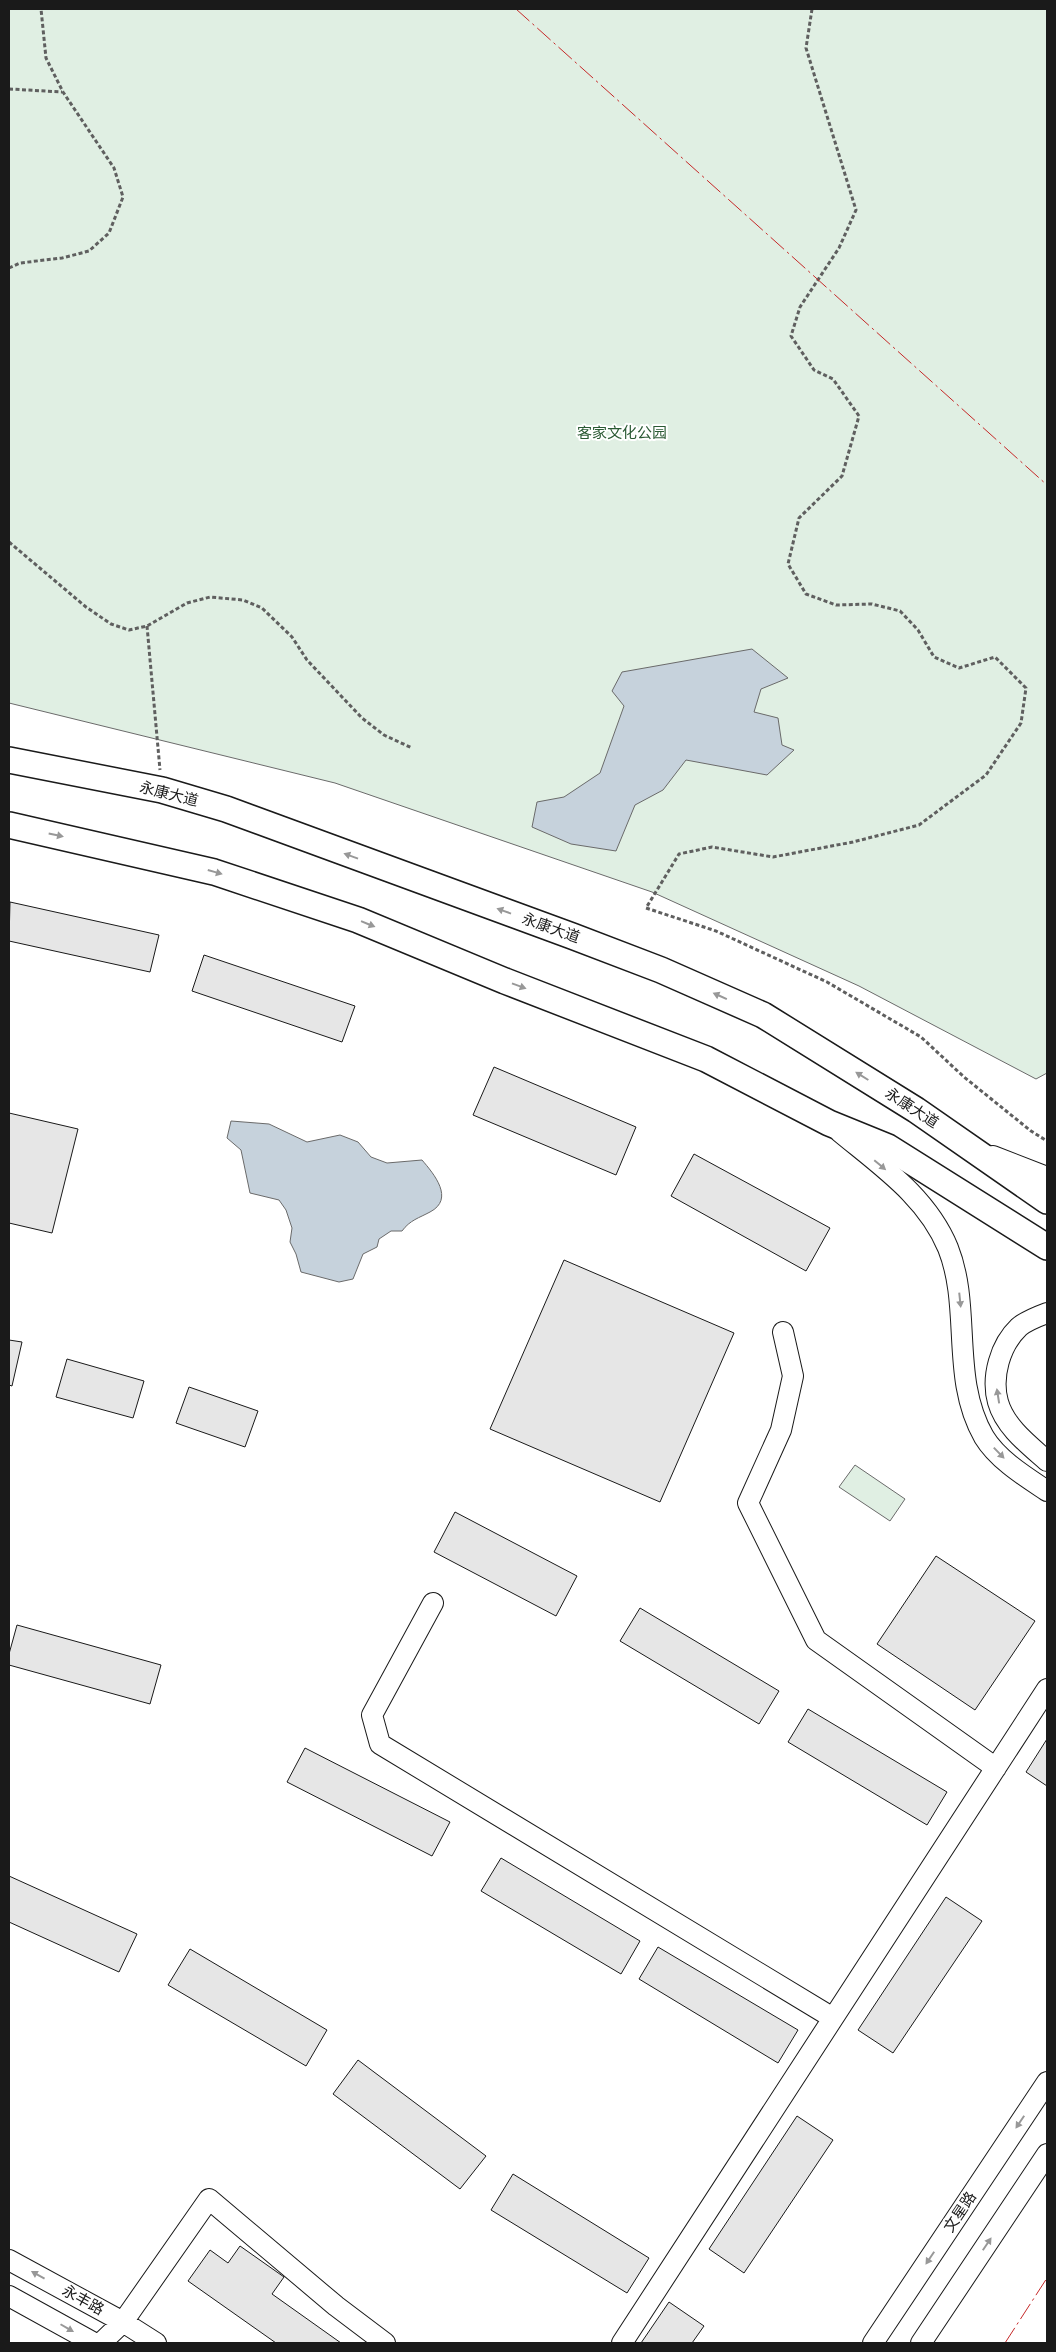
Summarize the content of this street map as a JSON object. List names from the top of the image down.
{
  "streets": {
    "main road": ["永康大道"],
    "street": ["文星路", "永丰路"]
  },
  "parks": ["客家文化公园"]
}
